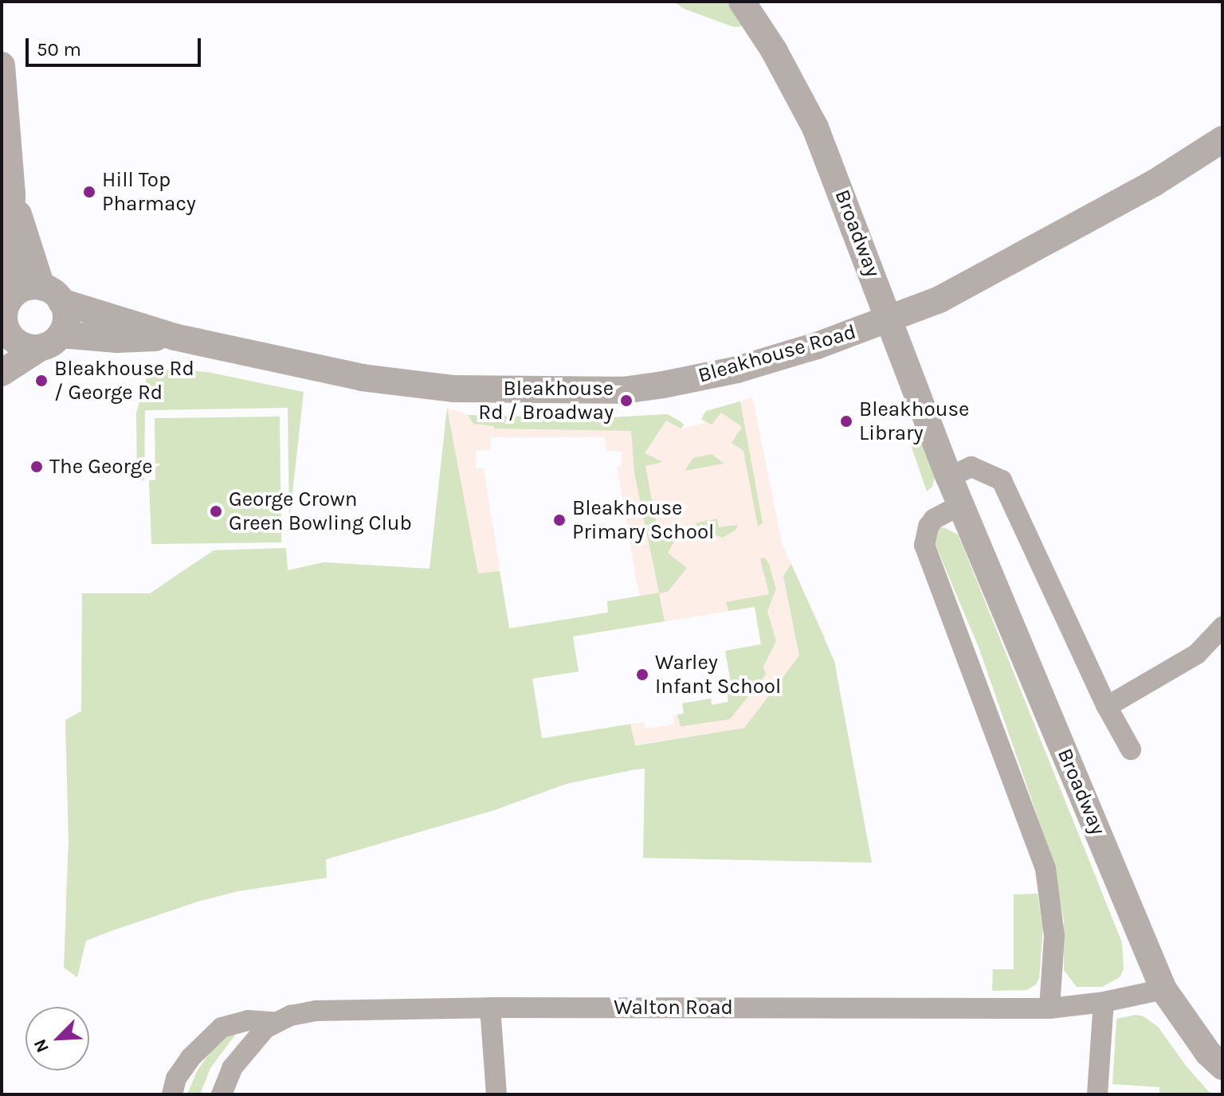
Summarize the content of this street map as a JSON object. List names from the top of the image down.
{
  "streets": {
    "street": ["Broadway", "Bleakhouse Road", "Walton Road"]
  },
  "crossings": [
    ["Broadway", "Bleakhouse Road"],
    ["Broadway", "Walton Road"]
  ],
  "places": [
    "Hill Top Pharmacy",
    "Bleakhouse Rd / George Rd",
    "Bleakhouse Rd / Broadway",
    "Bleakhouse Library",
    "The George",
    "George Crown Green Bowling Club",
    "Bleakhouse Primary School",
    "Warley Infant School"
  ],
  "scale_bar": "50 m",
  "north": "bottom left"
}
